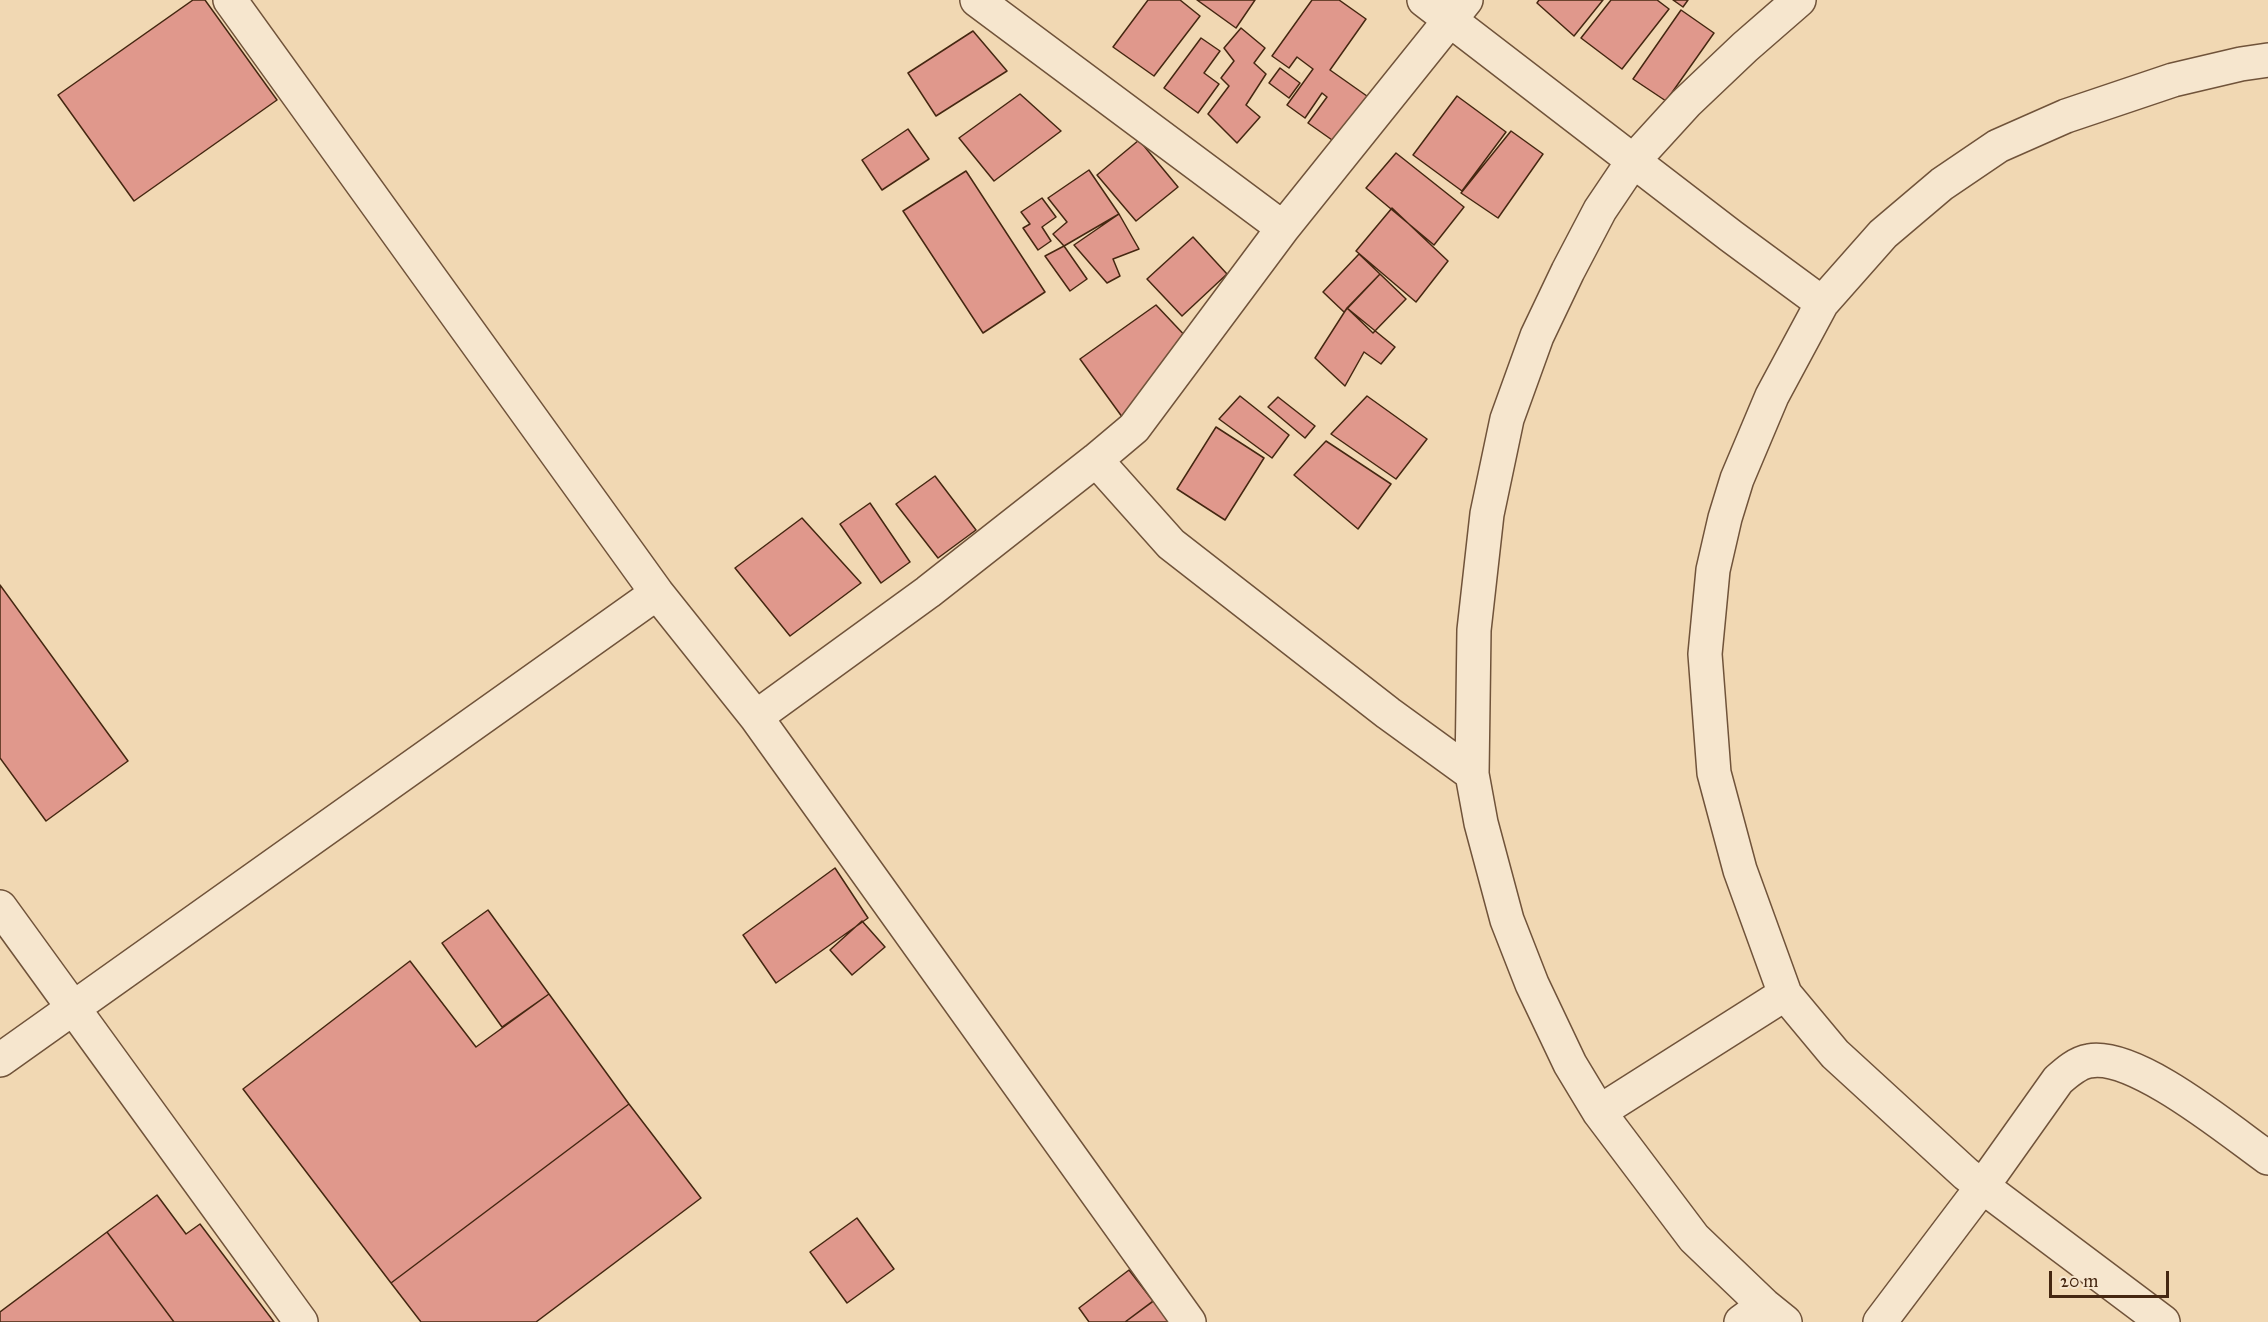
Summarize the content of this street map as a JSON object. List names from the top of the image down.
{
  "scale_bar": "20 m"
}
